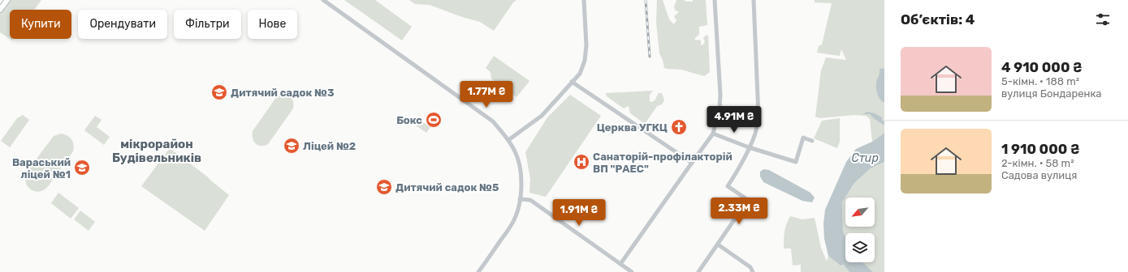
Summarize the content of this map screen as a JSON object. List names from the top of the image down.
{
  "districts": ["мікрорайон Будівельників"],
  "water": ["Стир"],
  "places": {
    "school or university": [
      "Дитячий садок №3",
      "Ліцей №2",
      "Вараський ліцей №1",
      "Дитячий садок №5"
    ],
    "sports": ["Бокс"],
    "church": ["Церква УГКЦ"],
    "hospital": ["Санаторій-профілакторій ВП \"РАЕС\""]
  },
  "north": "bottom left",
  "page": {
    "heading": "Об’єктів: 4",
    "chip": [
      "Купити",
      "Орендувати",
      "Фільтри",
      "Нове"
    ],
    "list": [
      {
        "name": "4 910 000 ₴",
        "note": "5-кімн. · 188 m² · вулиця Бондаренка"
      },
      {
        "name": "1 910 000 ₴",
        "note": "2-кімн. · 58 m² · Садова вулиця"
      }
    ],
    "price": [
      "1.77M ₴",
      "4.91M ₴",
      "2.33M ₴",
      "1.91M ₴"
    ]
  }
}
